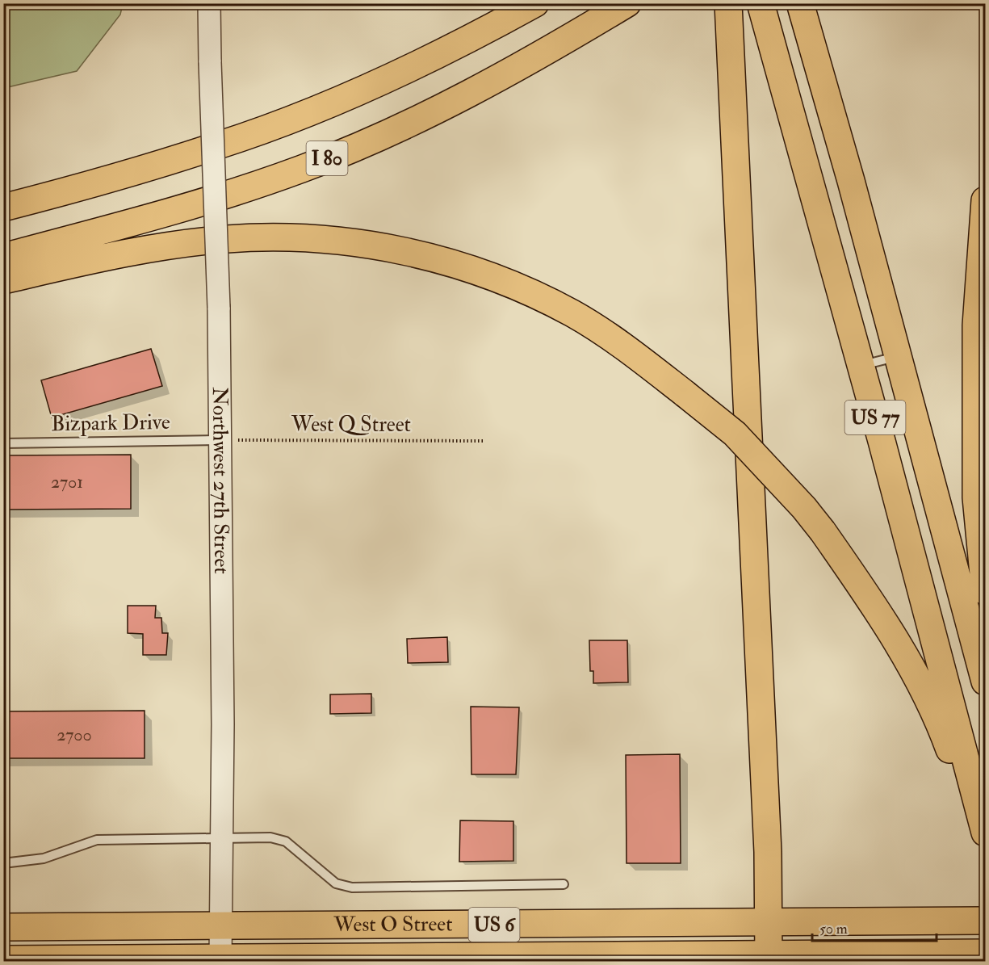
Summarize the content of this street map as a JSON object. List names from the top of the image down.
{
  "streets": {
    "main road": [
      "I 80",
      "US 77",
      "West O Street",
      "US 6"
    ],
    "street": ["Northwest 27th Street"],
    "lane": ["Bizpark Drive"],
    "path": ["West Q Street"]
  },
  "crossings": [
    ["Bizpark Drive", "West Q Street"],
    ["Bizpark Drive", "Northwest 27th Street"],
    ["West Q Street", "Northwest 27th Street"],
    ["Northwest 27th Street", "West O Street"]
  ],
  "house_numbers": ["2701", "2700"],
  "scale_bar": "50 m"
}
